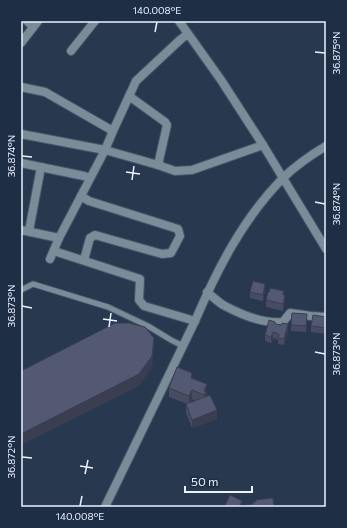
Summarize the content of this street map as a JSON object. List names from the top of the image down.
{
  "scale_bar": "50 m",
  "coordinates": [
    "140.008°E",
    "36.875°N",
    "36.874°N",
    "36.873°N",
    "36.872°N"
  ]
}
